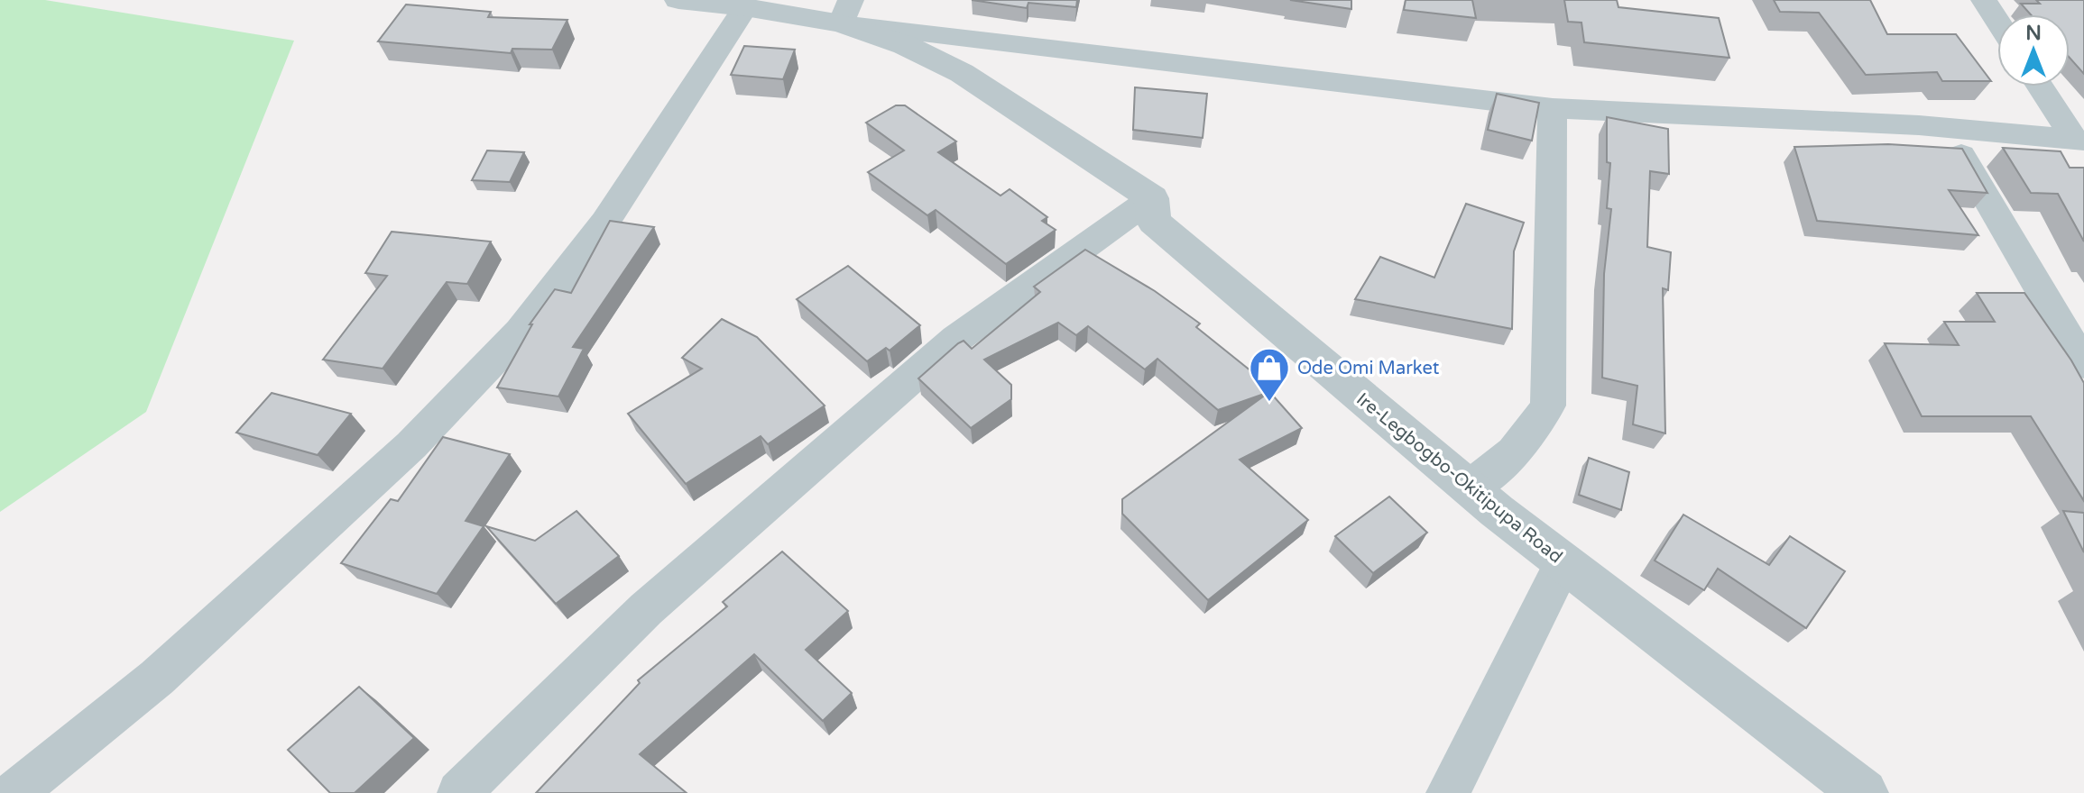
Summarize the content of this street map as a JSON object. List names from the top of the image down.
{
  "streets": {
    "street": ["Ire-Legbogbo-Okitipupa Road"]
  },
  "places": {
    "shop": ["Ode Omi Market"]
  },
  "north": "top"
}
